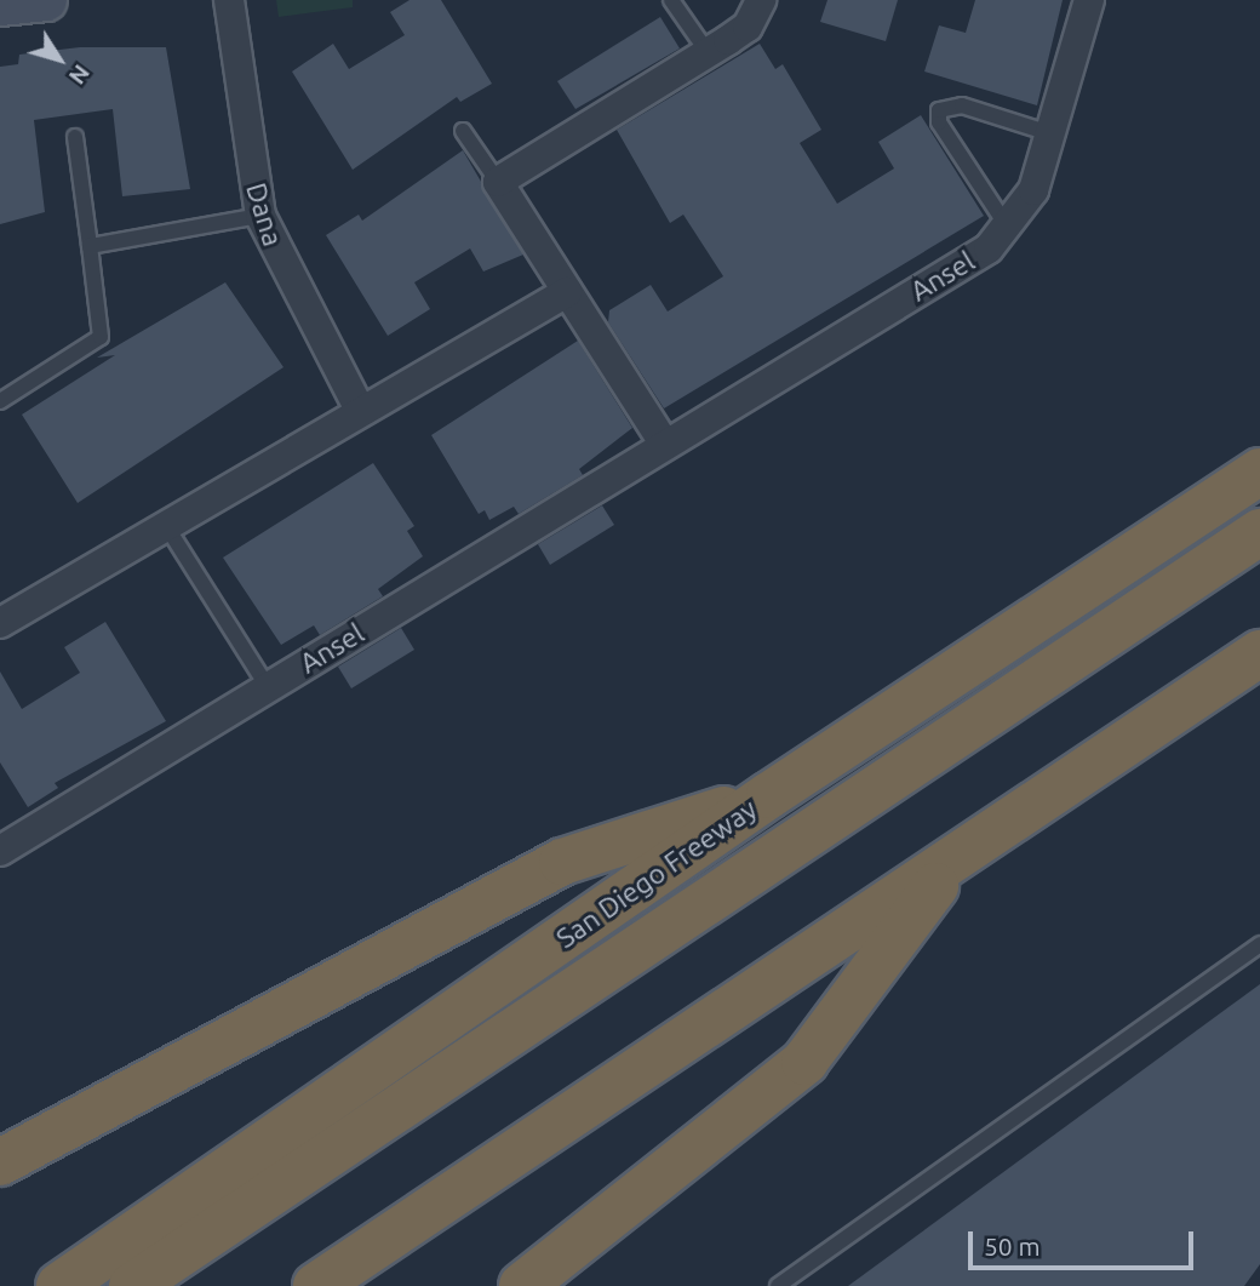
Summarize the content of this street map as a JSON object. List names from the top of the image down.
{
  "streets": {
    "highway": ["San Diego Freeway"],
    "street": ["Dana", "Ansel"]
  },
  "scale_bar": "50 m",
  "north": "bottom right"
}
